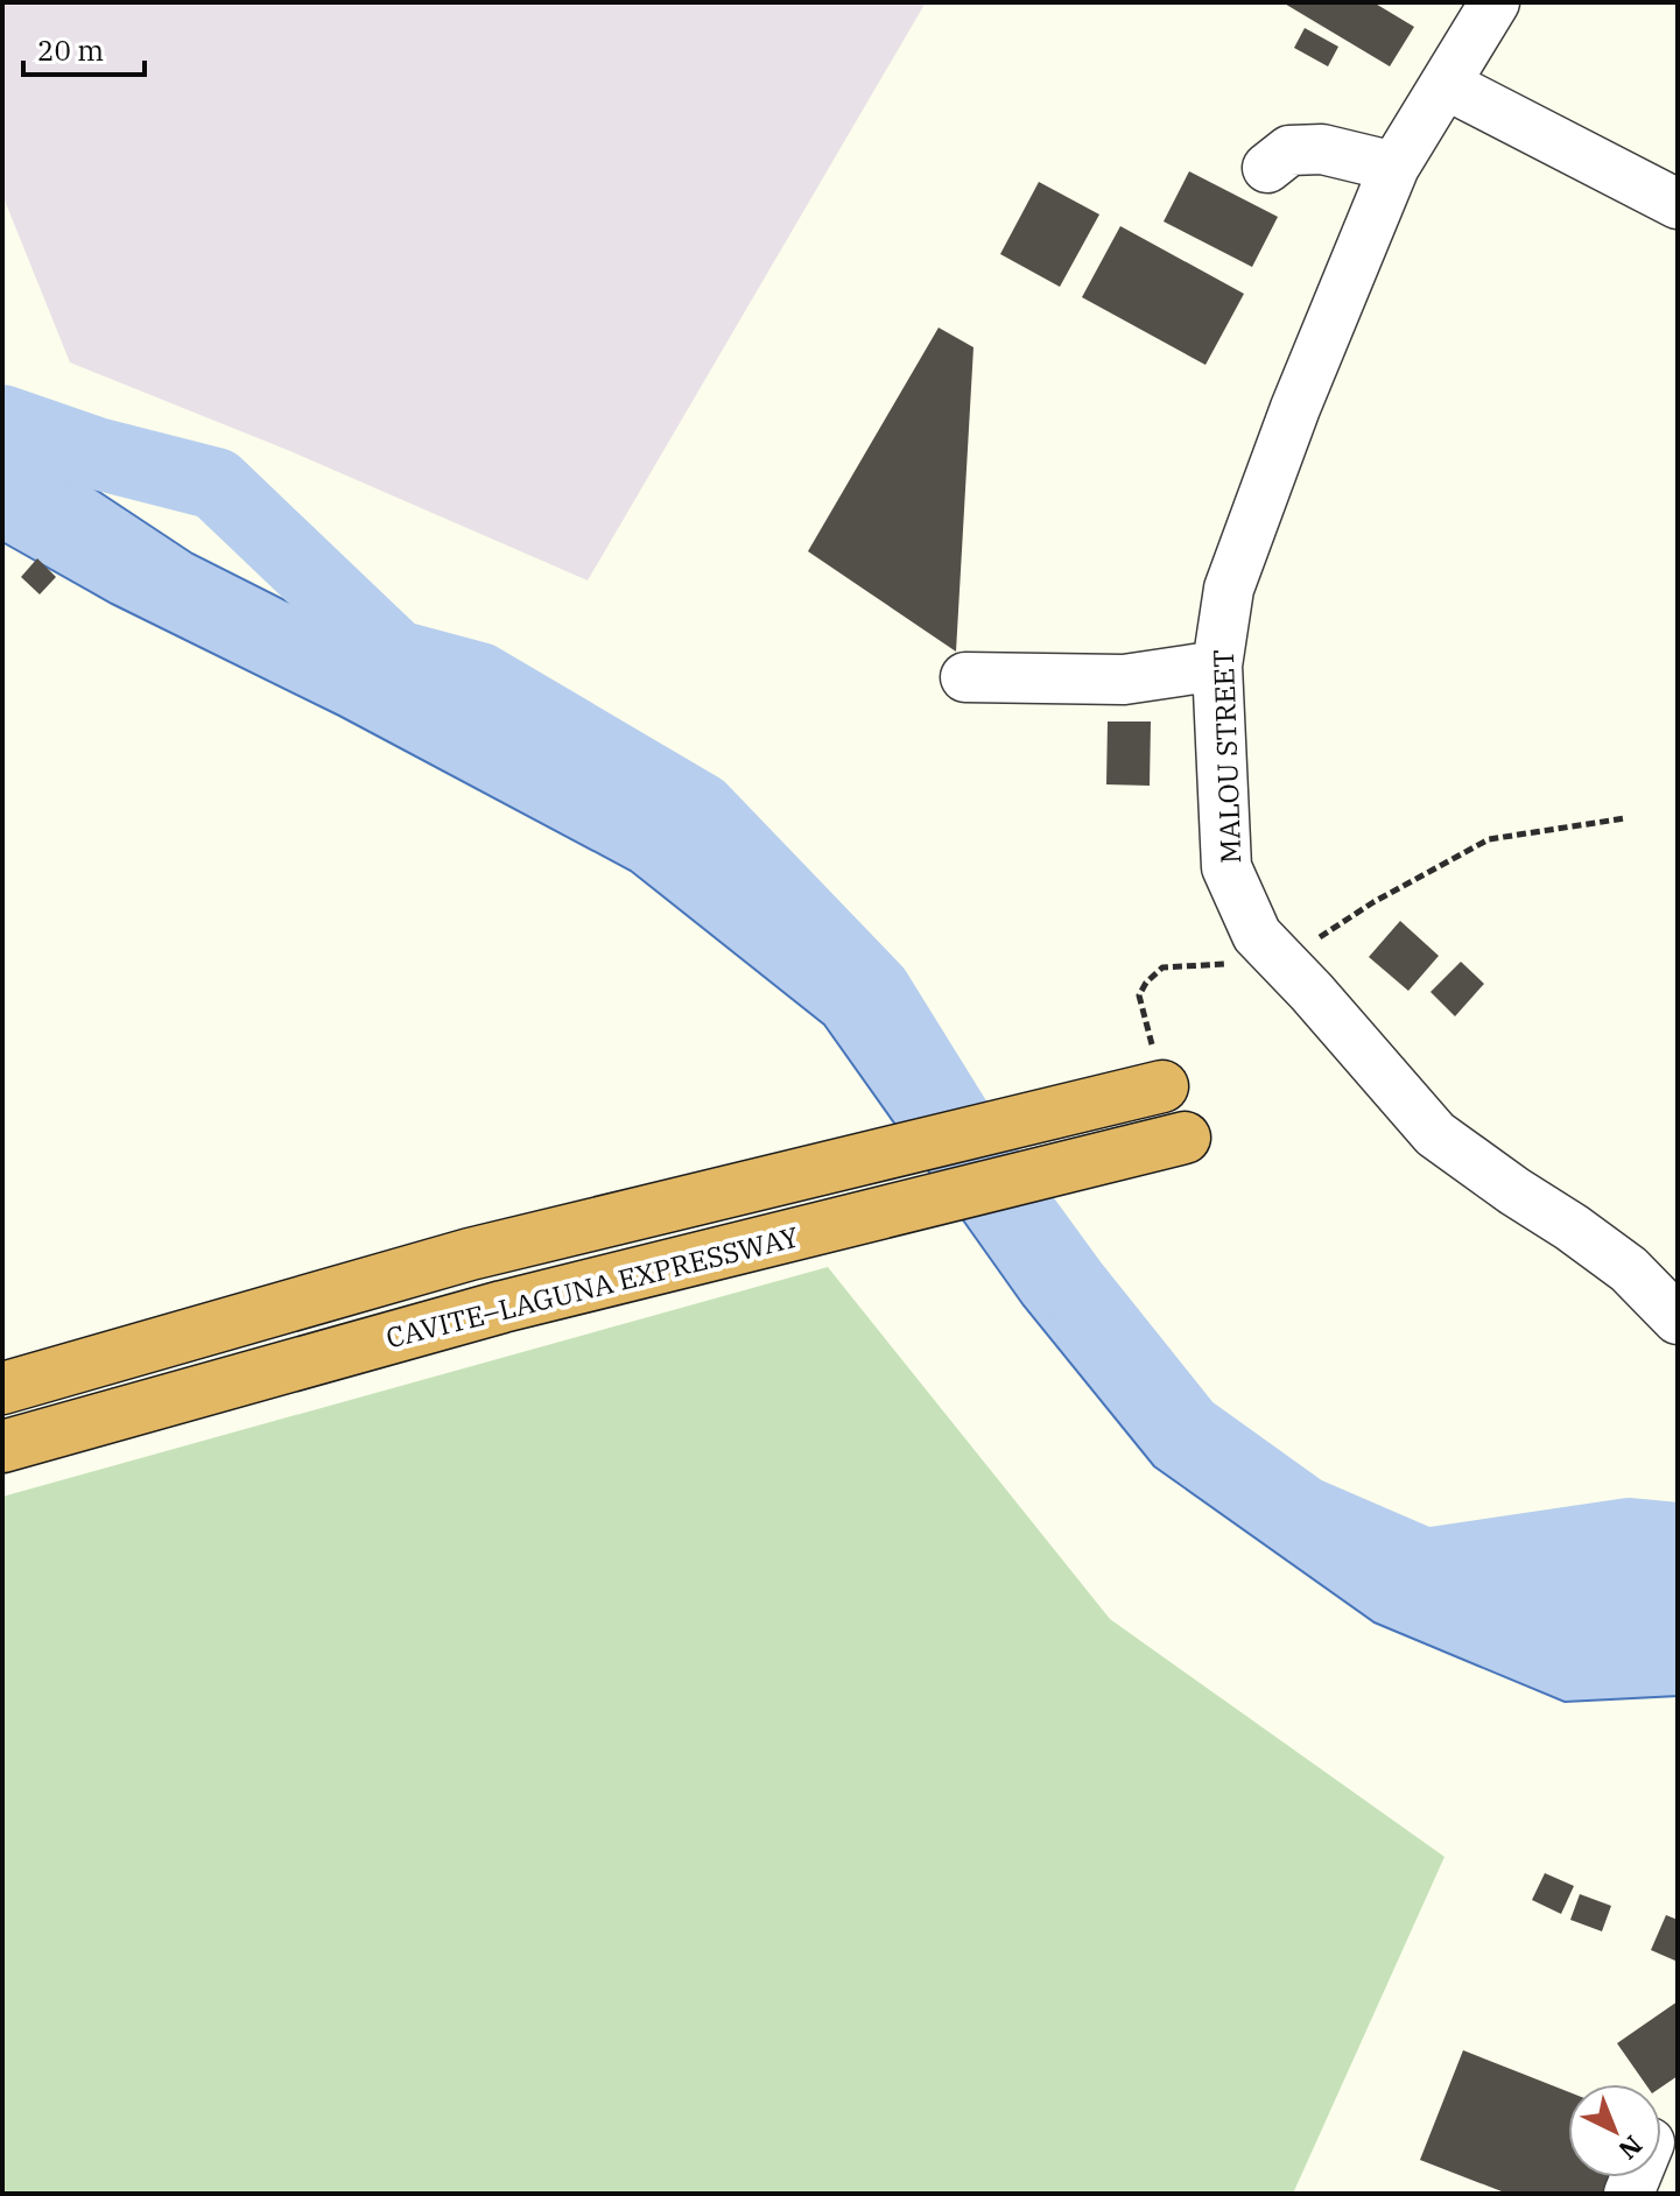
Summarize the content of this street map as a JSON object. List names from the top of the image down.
{
  "streets": {
    "highway": ["CAVITE–LAGUNA EXPRESSWAY"],
    "street": ["MALOU STREET"]
  },
  "scale_bar": "20 m",
  "north": "bottom right"
}
